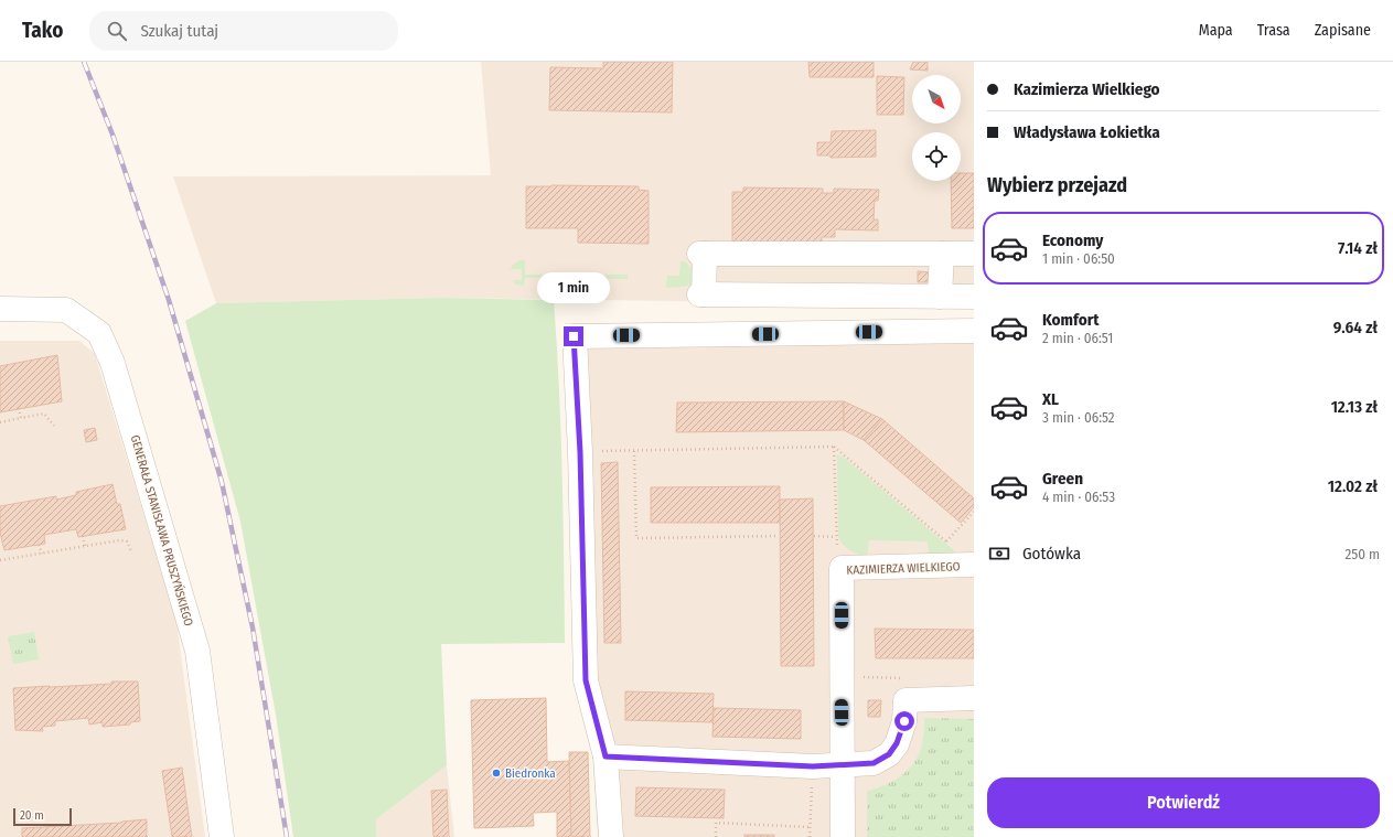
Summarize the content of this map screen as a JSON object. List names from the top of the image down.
{
  "streets": {
    "street": ["GENERAŁA STANISŁAWA PRUSZYŃSKIEGO", "KAZIMIERZA WIELKIEGO"]
  },
  "places": ["Biedronka"],
  "scale_bar": "20 m",
  "north": "bottom right",
  "page": {
    "header": "Tako",
    "search": "Szukaj tutaj",
    "nav": ["Mapa", "Trasa", "Zapisane"],
    "banner": ["Kazimierza Wielkiego", "Władysława Łokietka"],
    "heading": "Wybierz przejazd",
    "list": [
      {
        "name": "Economy",
        "note": "1 min · 06:50",
        "value": "7.14 zł"
      },
      {
        "name": "Komfort",
        "note": "2 min · 06:51",
        "value": "9.64 zł"
      },
      {
        "name": "XL",
        "note": "3 min · 06:52",
        "value": "12.13 zł"
      },
      {
        "name": "Green",
        "note": "4 min · 06:53",
        "value": "12.02 zł"
      }
    ],
    "bubble": "1 min",
    "pay": ["Gotówka", "250 m"],
    "buttons": "Potwierdź",
    "scale": "20 m"
  }
}
